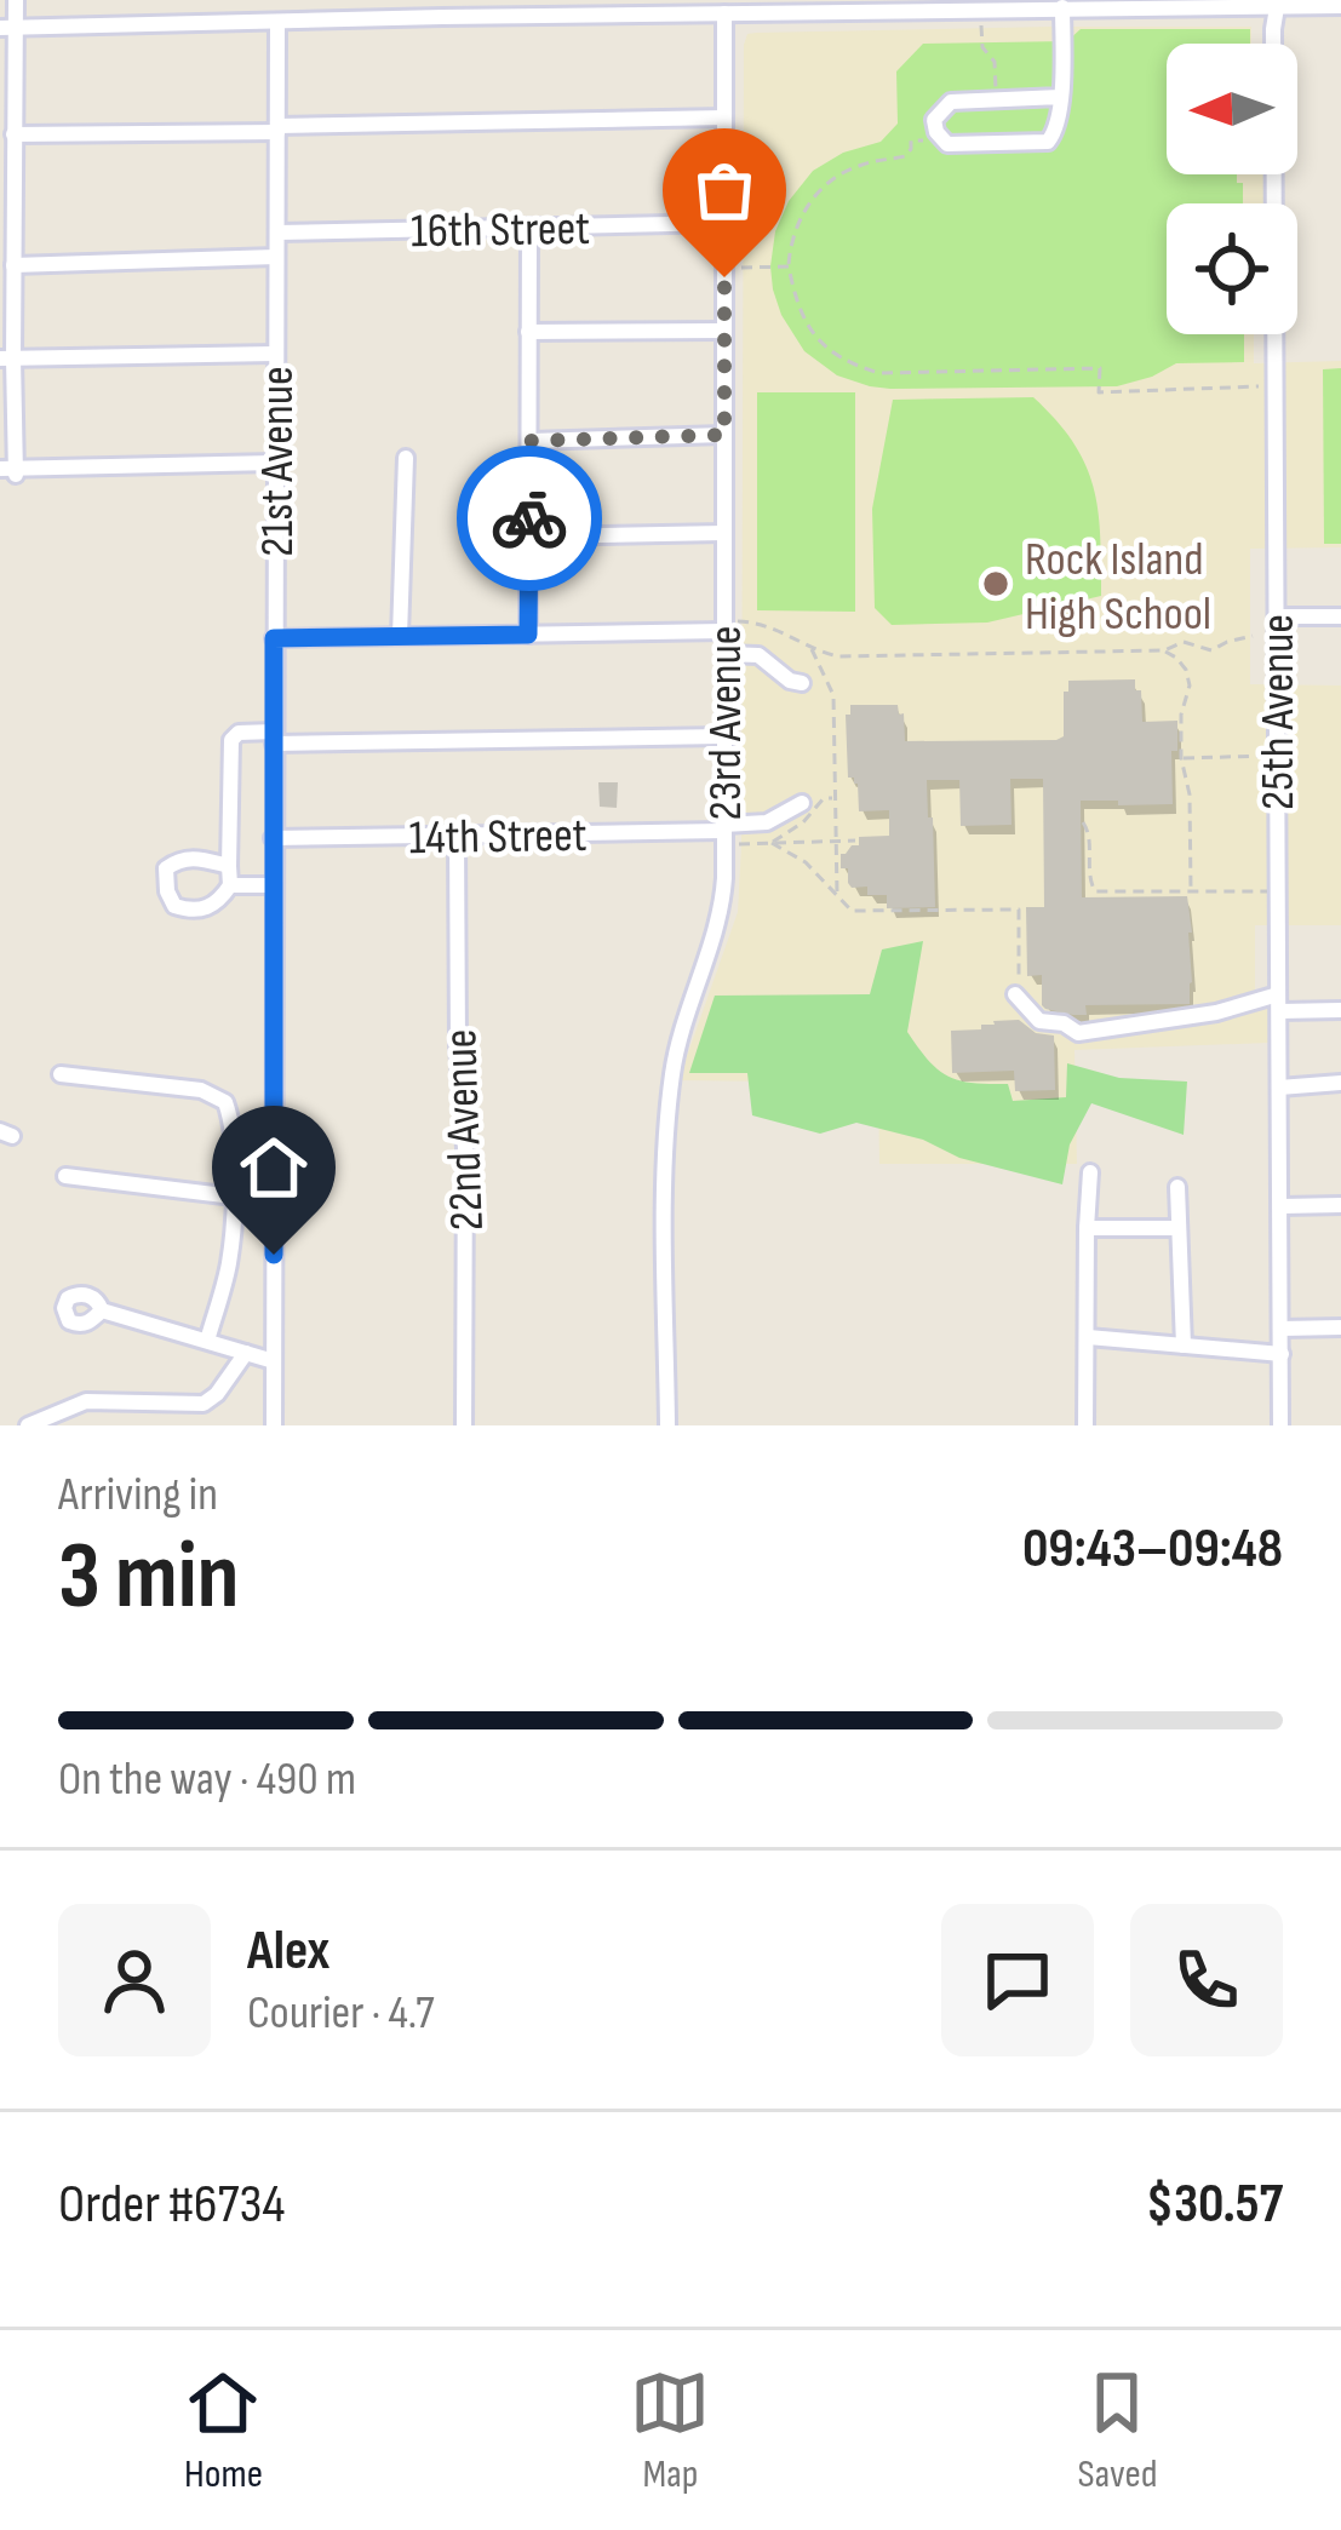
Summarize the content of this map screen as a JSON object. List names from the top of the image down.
{
  "streets": {
    "street": [
      "16th Street",
      "21st Avenue",
      "25th Avenue",
      "23rd Avenue",
      "14th Street",
      "22nd Avenue"
    ]
  },
  "crossings": [
    ["16th Street", "21st Avenue"],
    ["16th Street", "23rd Avenue"],
    ["21st Avenue", "14th Street"],
    ["23rd Avenue", "14th Street"],
    ["14th Street", "22nd Avenue"]
  ],
  "places": ["Rock Island High School"],
  "north": "left",
  "page": {
    "heading": ["3 min", "Arriving in", "09:43–09:48"],
    "panel": [
      "Alex",
      "Courier · 4.7",
      "Order #6734",
      "$30.57"
    ],
    "bar": "On the way · 490 m",
    "tabs": ["Home", "Map", "Saved"]
  }
}
